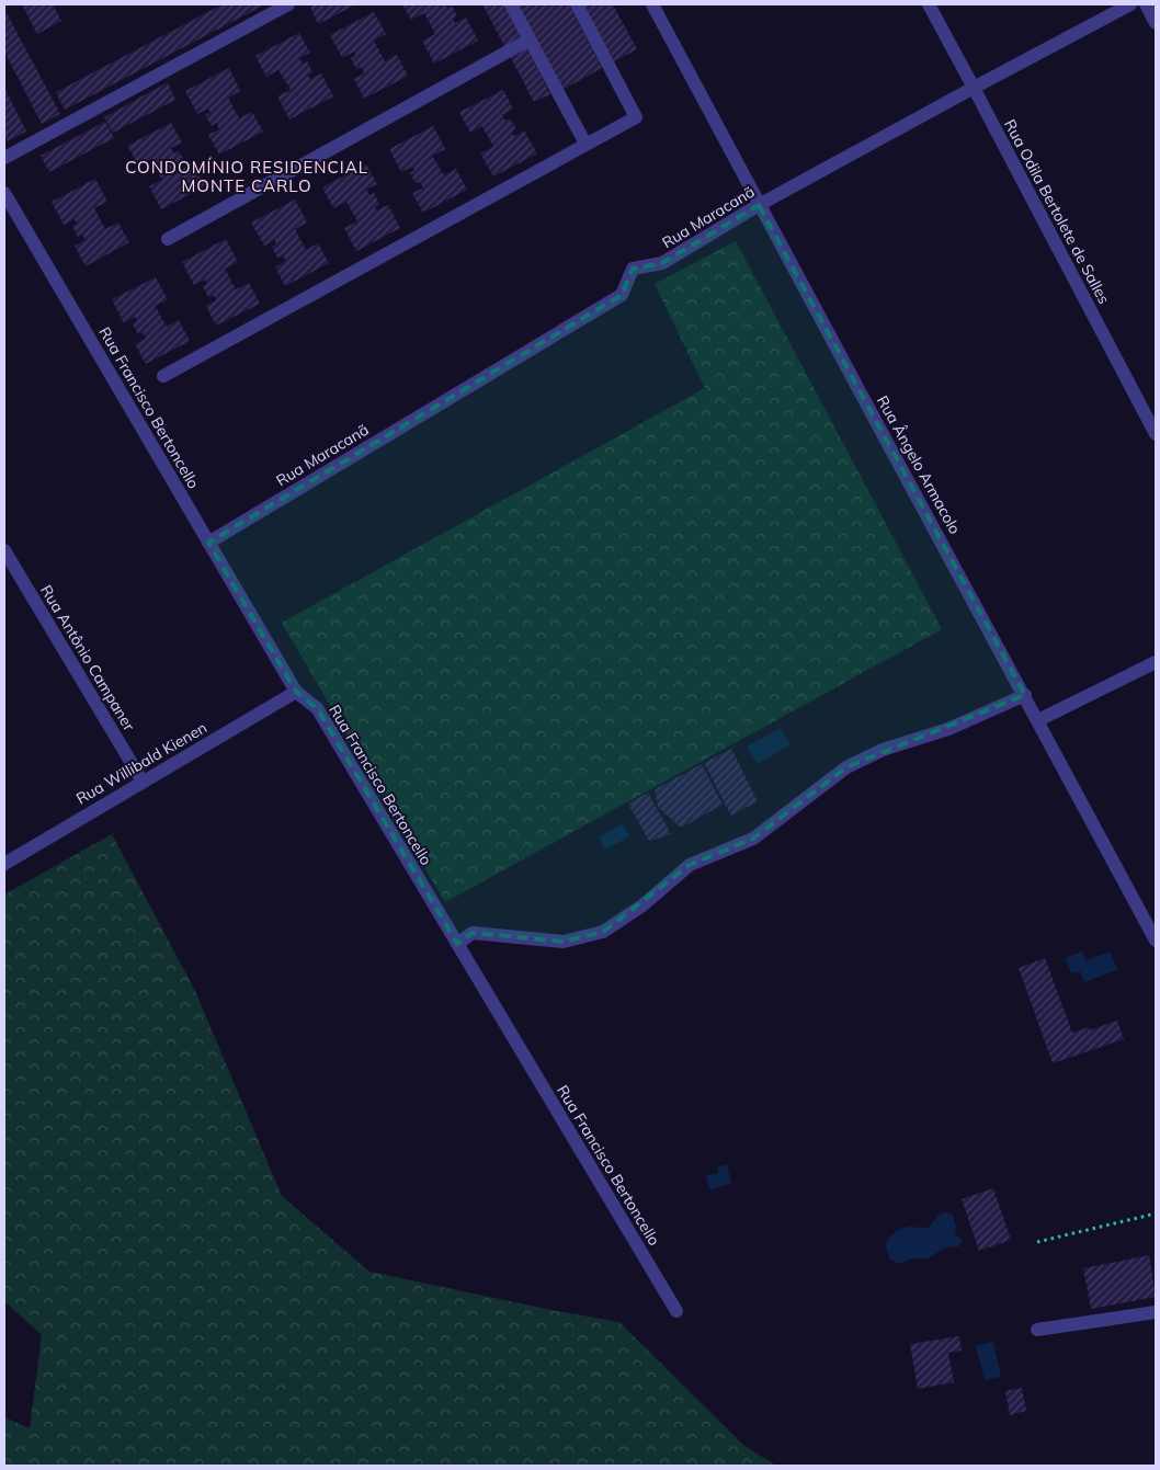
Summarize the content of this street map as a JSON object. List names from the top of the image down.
{
  "streets": {
    "street": [
      "Rua Odila Bertolete de Salles",
      "Rua Maracanã",
      "Rua Francisco Bertoncello",
      "Rua Ângelo Armacolo",
      "Rua Antônio Campaner",
      "Rua Willibald Kienen"
    ]
  },
  "crossings": [
    ["Rua Odila Bertolete de Salles", "Rua Maracanã"],
    ["Rua Maracanã", "Rua Francisco Bertoncello"],
    ["Rua Maracanã", "Rua Ângelo Armacolo"],
    ["Rua Francisco Bertoncello", "Rua Willibald Kienen"],
    ["Rua Antônio Campaner", "Rua Willibald Kienen"]
  ],
  "districts": ["CONDOMÍNIO RESIDENCIAL MONTE CARLO"]
}
